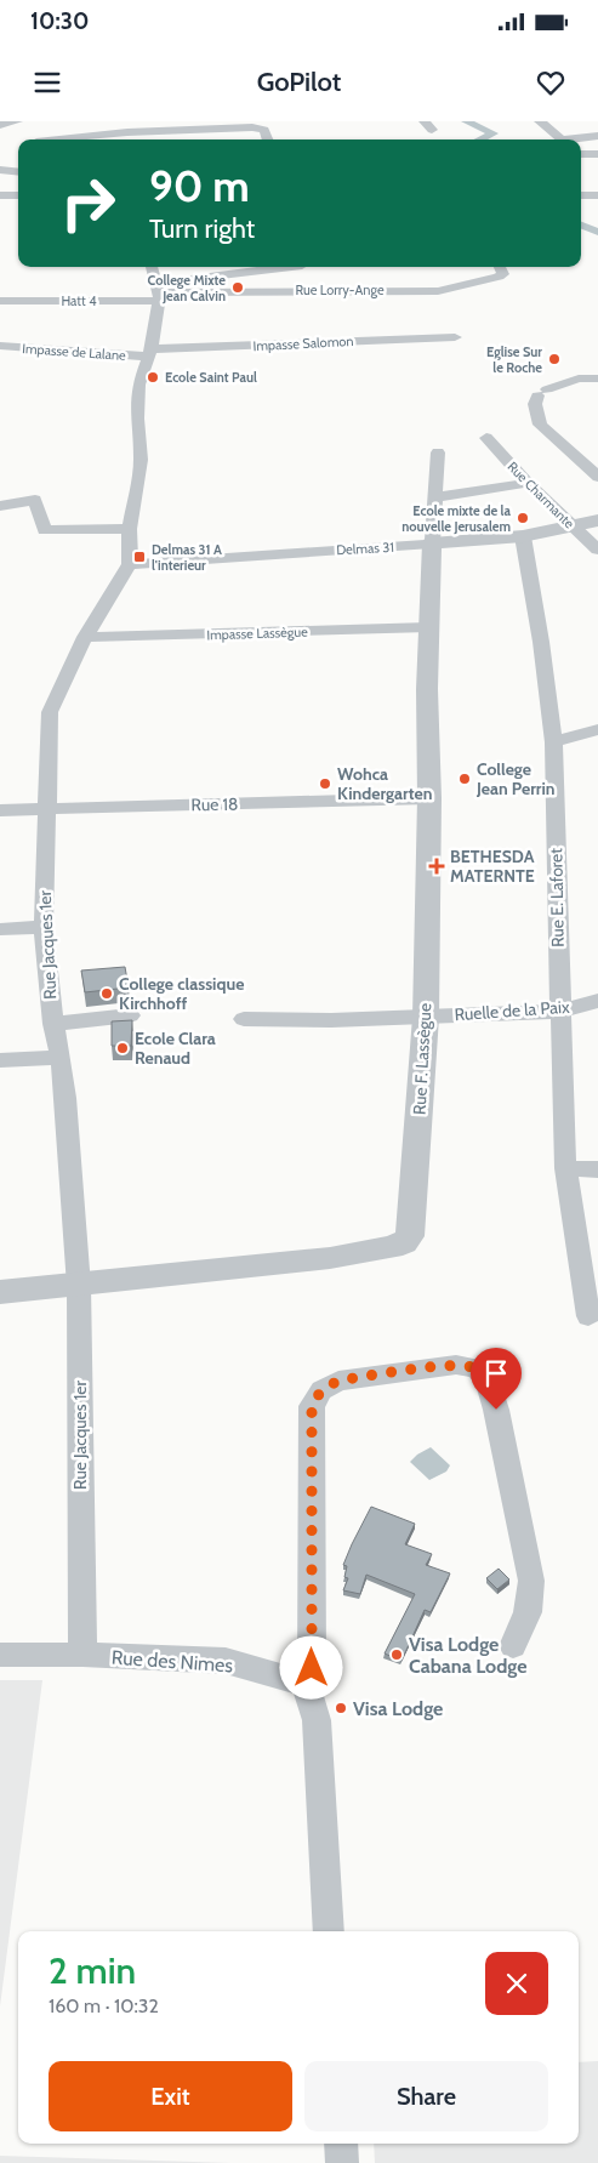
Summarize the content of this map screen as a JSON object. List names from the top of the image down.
{
  "streets": {
    "street": [
      "Rue Lorry-Ange",
      "Hatt 4",
      "Impasse Salomon",
      "Impasse de Lalane",
      "Rue Charmante",
      "Delmas 31",
      "Impasse Lassègue",
      "Rue 18",
      "Rue E. Laforet",
      "Rue Jacques 1er",
      "Ruelle de la Paix",
      "Rue F. Lassègue",
      "Rue des Nimes"
    ]
  },
  "crossings": [
    ["Rue Lorry-Ange", "Hatt 4"],
    ["Impasse Salomon", "Impasse de Lalane"],
    ["Rue Charmante", "Delmas 31"],
    ["Delmas 31", "Rue E. Laforet"],
    ["Delmas 31", "Rue Jacques 1er"],
    ["Delmas 31", "Rue F. Lassègue"],
    ["Impasse Lassègue", "Rue Jacques 1er"],
    ["Impasse Lassègue", "Rue F. Lassègue"],
    ["Rue 18", "Rue Jacques 1er"],
    ["Rue 18", "Rue F. Lassègue"],
    ["Rue E. Laforet", "Ruelle de la Paix"],
    ["Rue Jacques 1er", "Rue F. Lassègue"],
    ["Rue Jacques 1er", "Rue des Nimes"],
    ["Ruelle de la Paix", "Rue F. Lassègue"]
  ],
  "places": {
    "other": [
      "College Mixte Jean Calvin",
      "Eglise Sur le Roche",
      "Ecole Saint Paul",
      "Ecole mixte de la nouvelle Jerusalem",
      "College Jean Perrin",
      "Wohca Kindergarten",
      "College classique Kirchhoff",
      "Ecole Clara Renaud",
      "Visa Lodge Cabana Lodge",
      "Visa Lodge"
    ],
    "transit": ["Delmas 31 A l'interieur"],
    "health": ["BETHESDA MATERNTE"]
  },
  "page": {
    "status": "10:30",
    "header": "GoPilot",
    "turn": ["90 m", "Turn right"],
    "heading": ["2 min", "160 m · 10:32"],
    "buttons": ["Exit", "Share"]
  }
}
